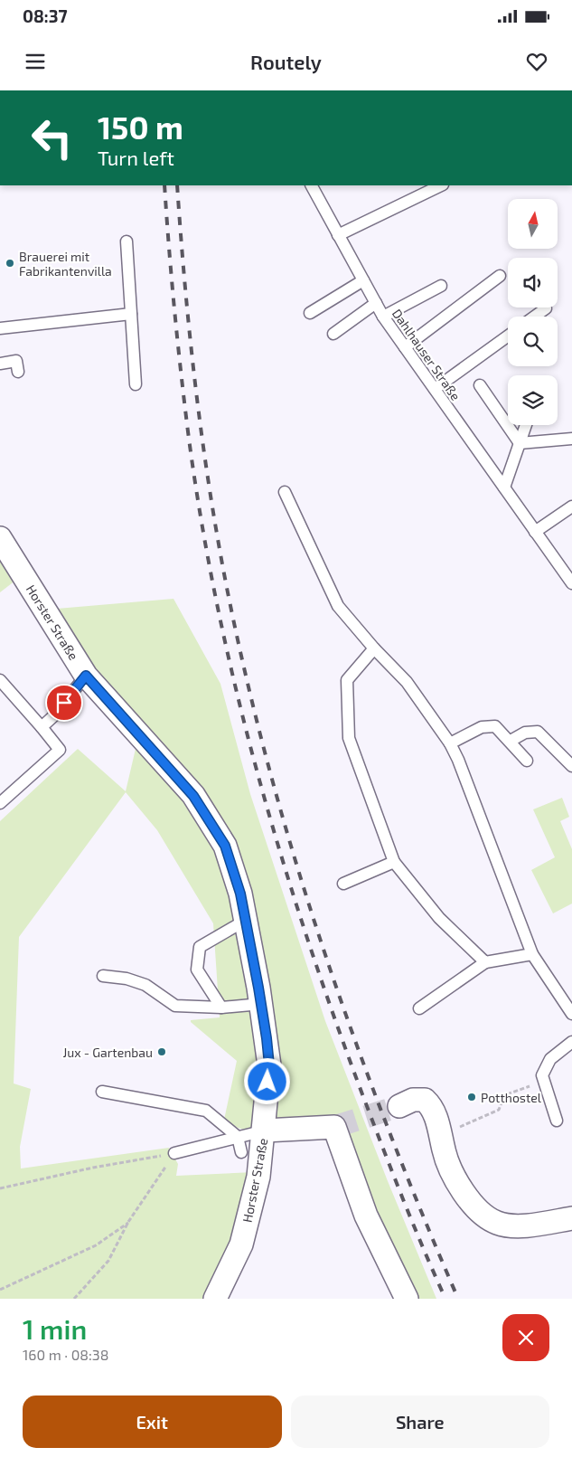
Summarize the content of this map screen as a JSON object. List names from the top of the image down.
{
  "streets": {
    "street": ["Horster Straße"],
    "lane": ["Dahlhauser Straße"]
  },
  "places": ["Brauerei mit Fabrikantenvilla", "Jux - Gartenbau", "Potthostel"],
  "north": "top",
  "page": {
    "status": "08:37",
    "header": "Routely",
    "turn": ["150 m", "Turn left"],
    "heading": ["1 min", "160 m · 08:38"],
    "buttons": ["Exit", "Share"]
  }
}
